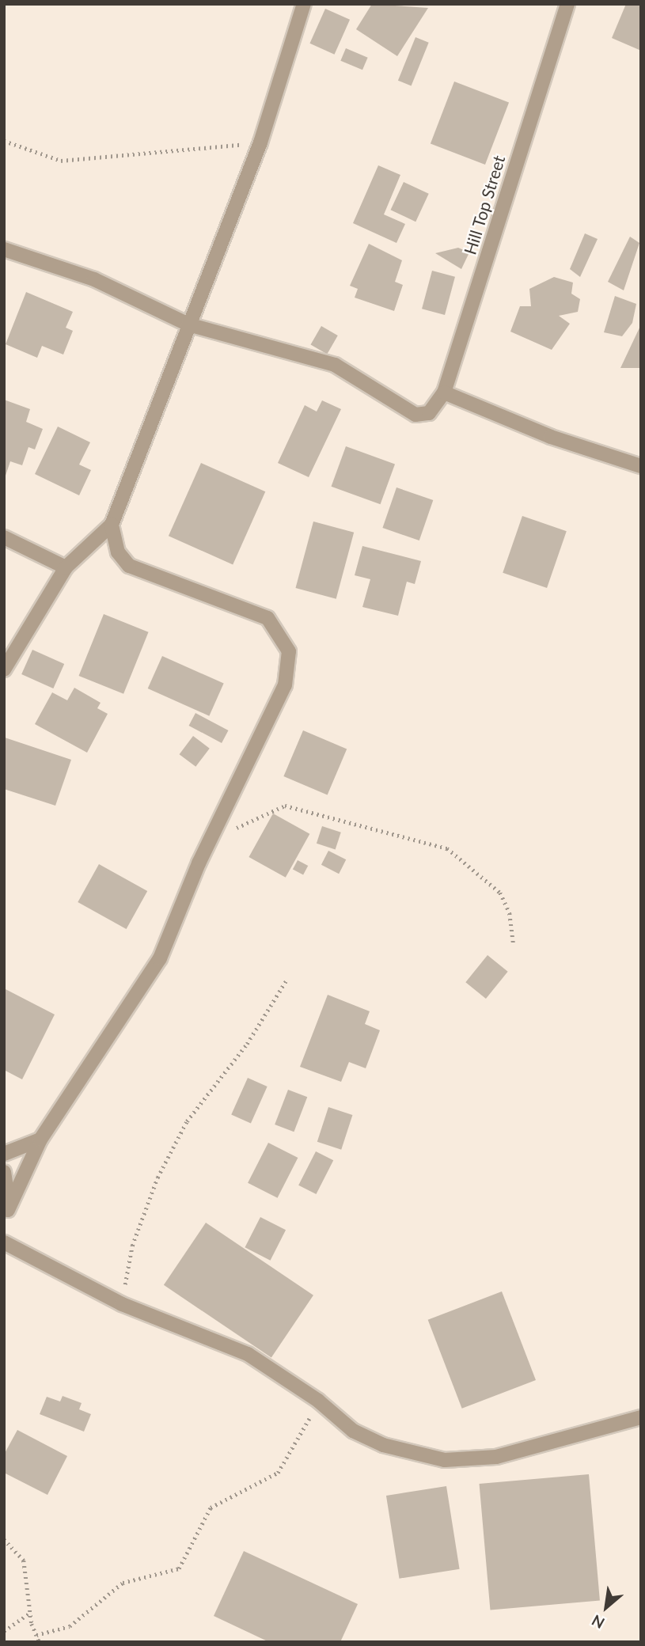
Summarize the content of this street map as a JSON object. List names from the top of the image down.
{
  "streets": {
    "street": ["Hill Top Street"]
  },
  "north": "bottom left"
}
